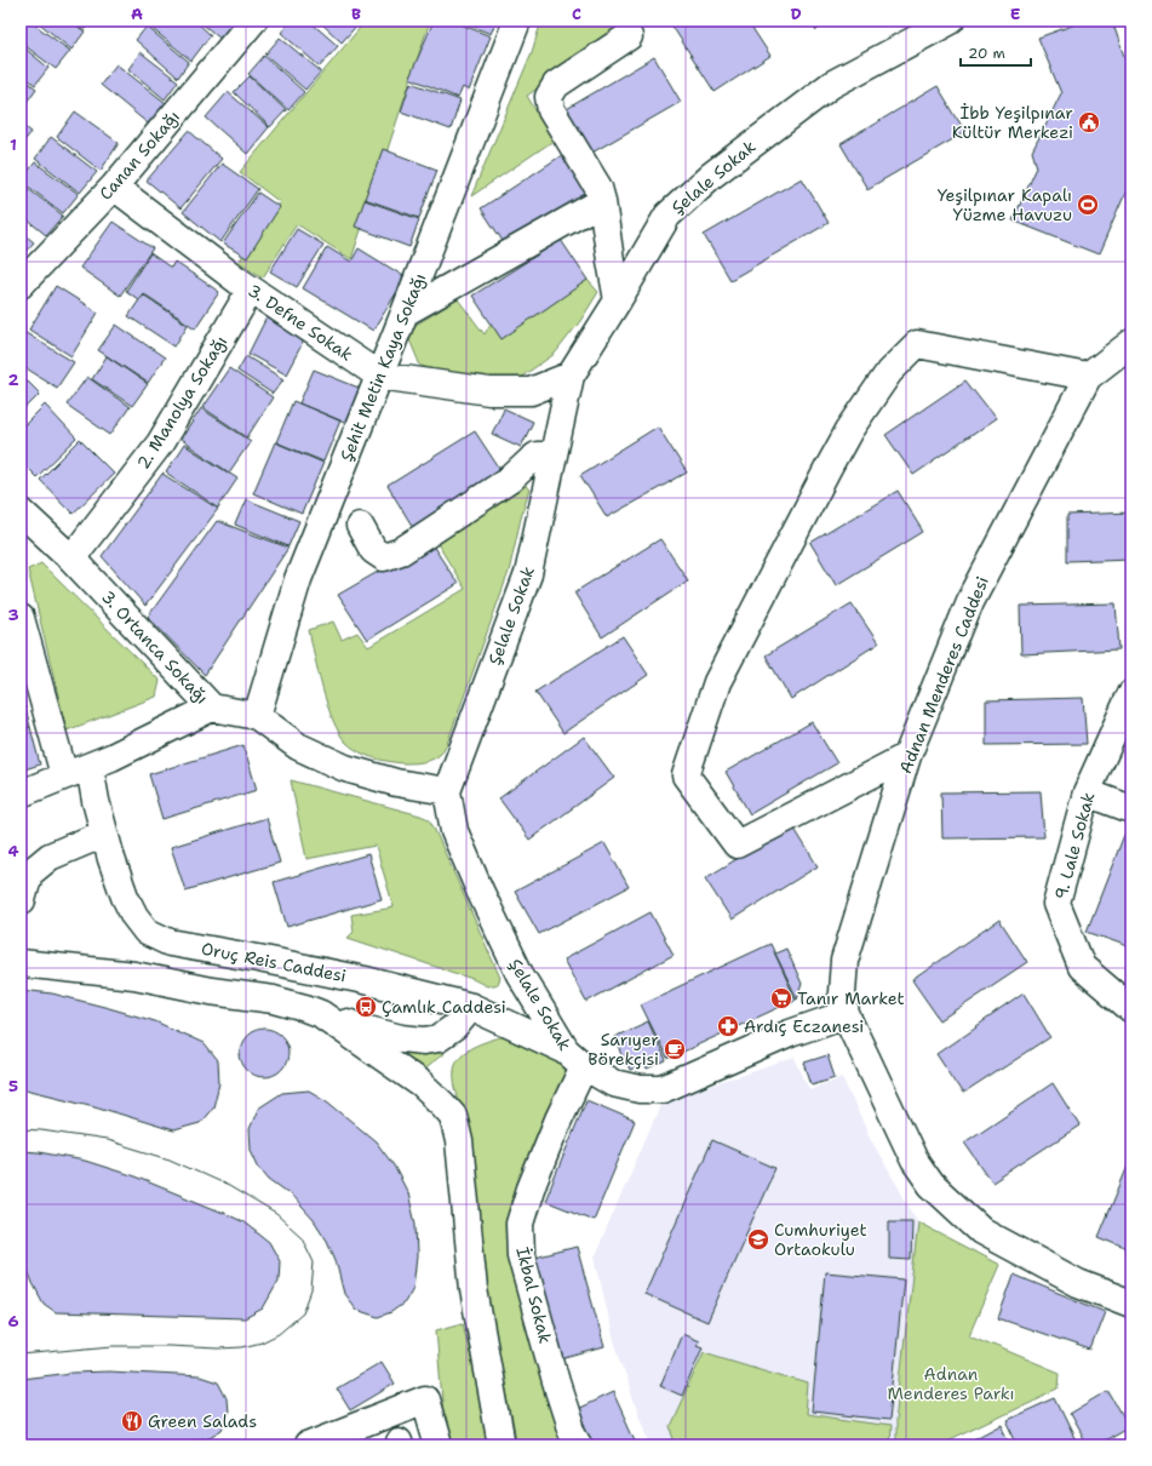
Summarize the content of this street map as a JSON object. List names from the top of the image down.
{
  "streets": {
    "street": [
      "Canan Sokağı",
      "Şelale Sokak",
      "3. Defne Sokak",
      "Şehit Metin Kaya Sokağı",
      "2. Manolya Sokağı",
      "3. Ortanca Sokağı",
      "Adnan Menderes Caddesi",
      "9. Lale Sokak",
      "Oruç Reis Caddesi",
      "İkbal Sokak"
    ]
  },
  "crossings": [
    ["Canan Sokağı", "3. Defne Sokak"],
    ["Şelale Sokak", "3. Defne Sokak"],
    ["Şelale Sokak", "3. Ortanca Sokağı"],
    ["Şelale Sokak", "Adnan Menderes Caddesi"],
    ["Şelale Sokak", "Oruç Reis Caddesi"],
    ["Şelale Sokak", "İkbal Sokak"],
    ["3. Defne Sokak", "Şehit Metin Kaya Sokağı"],
    ["3. Defne Sokak", "2. Manolya Sokağı"],
    ["Şehit Metin Kaya Sokağı", "3. Ortanca Sokağı"],
    ["2. Manolya Sokağı", "3. Ortanca Sokağı"],
    ["Oruç Reis Caddesi", "İkbal Sokak"]
  ],
  "parks": ["Adnan Menderes Parkı"],
  "places": {
    "public building": ["İbb Yeşilpınar Kültür Merkezi"],
    "sports": ["Yeşilpınar Kapalı Yüzme Havuzu"],
    "supermarket": ["Tanır Market"],
    "bus stop": ["Çamlık Caddesi"],
    "pharmacy": ["Ardıç Eczanesi"],
    "cafe": ["Sarıyer Börekçisi"],
    "school or university": ["Cumhuriyet Ortaokulu"],
    "restaurant": ["Green Salads"]
  },
  "scale_bar": "20 m",
  "grid": {
    "columns": [
      "A",
      "B",
      "C",
      "D",
      "E"
    ],
    "rows": [
      "1",
      "2",
      "3",
      "4",
      "5",
      "6"
    ]
  }
}
